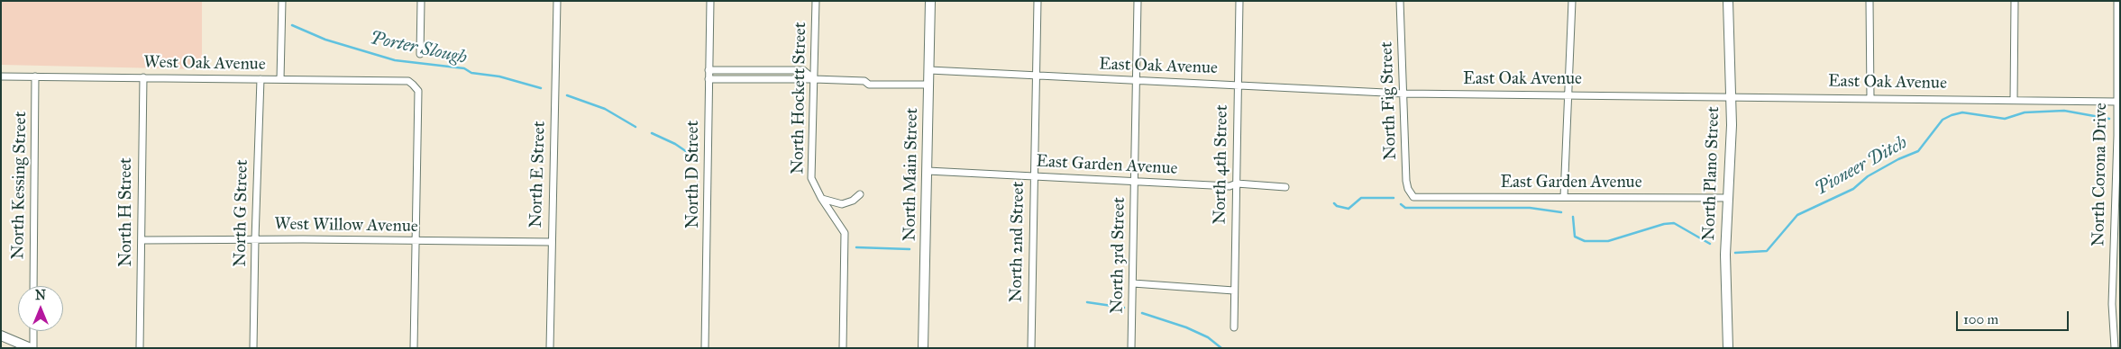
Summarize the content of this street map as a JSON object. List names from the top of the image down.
{
  "streets": {
    "main road": ["North Plano Street", "North Main Street"],
    "street": [
      "West Oak Avenue",
      "East Oak Avenue",
      "North Hockett Street",
      "North Fig Street",
      "North 4th Street",
      "East Garden Avenue",
      "North E Street",
      "North D Street",
      "North Corona Drive",
      "North Kessing Street",
      "North H Street",
      "North G Street",
      "West Willow Avenue",
      "North 2nd Street",
      "North 3rd Street"
    ]
  },
  "crossings": [
    ["West Oak Avenue", "North Kessing Street"],
    ["West Oak Avenue", "North H Street"],
    ["West Oak Avenue", "North G Street"],
    ["West Oak Avenue", "West Willow Avenue"],
    ["East Oak Avenue", "North Fig Street"],
    ["East Oak Avenue", "North 4th Street"],
    ["East Oak Avenue", "North Plano Street"],
    ["East Oak Avenue", "North Main Street"],
    ["East Oak Avenue", "North Corona Drive"],
    ["East Oak Avenue", "North 2nd Street"],
    ["East Oak Avenue", "North 3rd Street"],
    ["North Fig Street", "East Garden Avenue"],
    ["North 4th Street", "East Garden Avenue"],
    ["East Garden Avenue", "North Plano Street"],
    ["East Garden Avenue", "North Main Street"],
    ["East Garden Avenue", "North 2nd Street"],
    ["East Garden Avenue", "North 3rd Street"],
    ["North E Street", "West Willow Avenue"],
    ["North H Street", "West Willow Avenue"],
    ["North G Street", "West Willow Avenue"]
  ],
  "water": ["Porter Slough", "Pioneer Ditch"],
  "scale_bar": "100 m",
  "north": "top"
}
